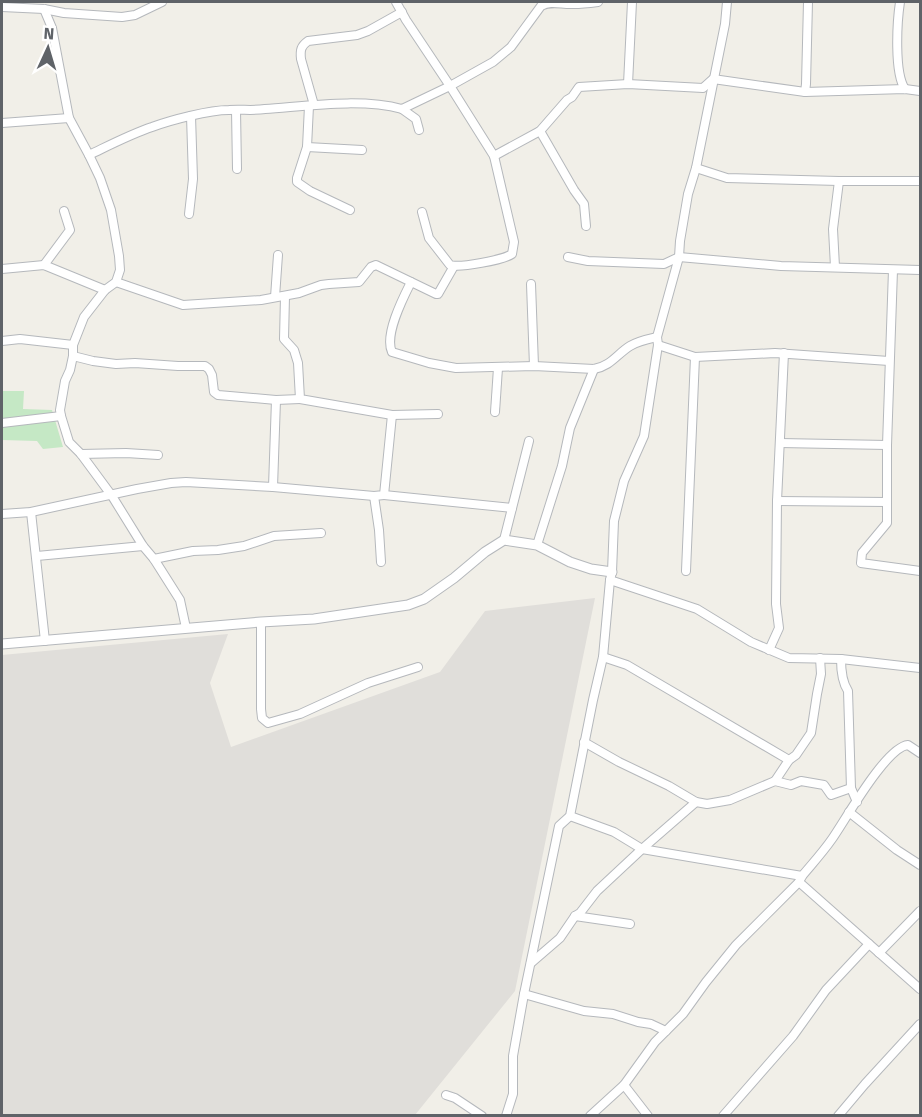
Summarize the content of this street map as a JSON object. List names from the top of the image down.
{
  "north": "top"
}
